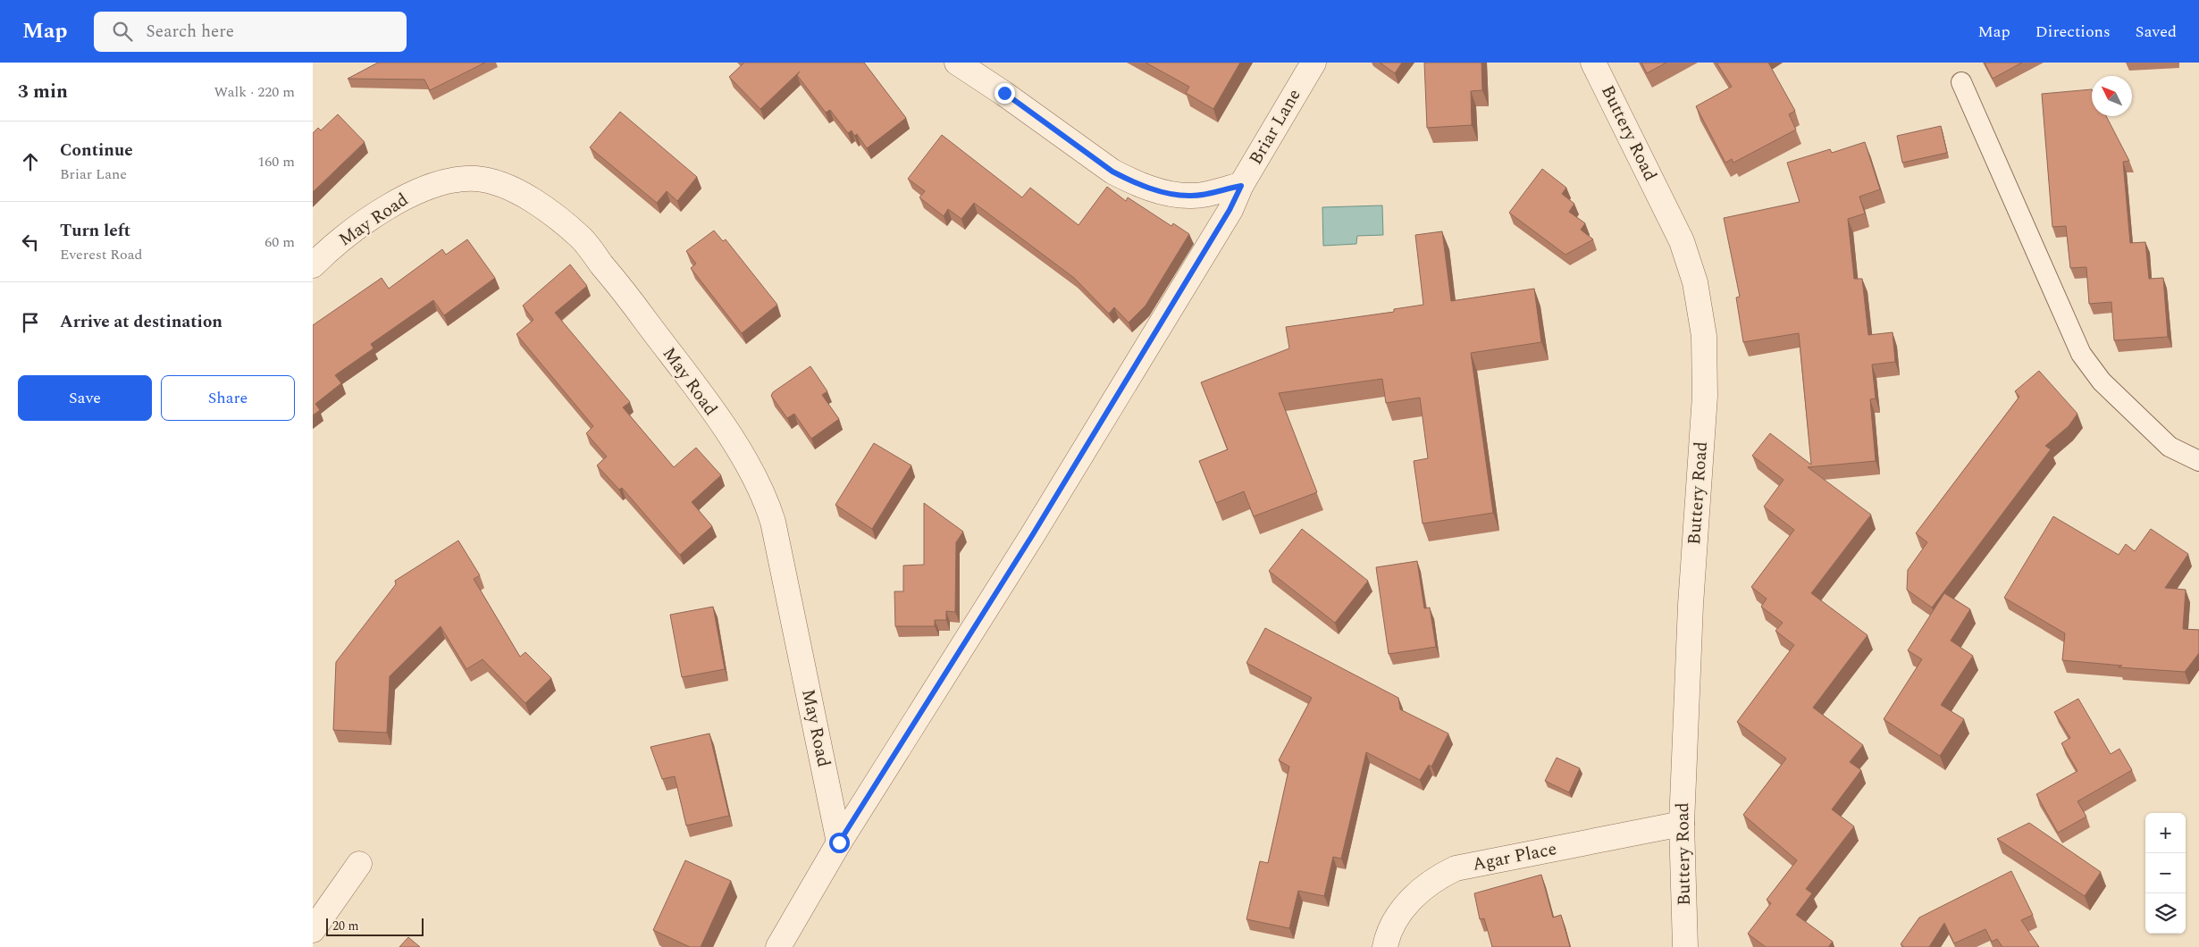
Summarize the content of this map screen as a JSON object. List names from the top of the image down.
{
  "streets": {
    "street": [
      "Briar Lane",
      "Buttery Road",
      "May Road",
      "Agar Place"
    ]
  },
  "crossings": [
    ["Briar Lane", "May Road"],
    ["Buttery Road", "Agar Place"]
  ],
  "scale_bar": "20 m",
  "north": "top left",
  "page": {
    "header": "Map",
    "search": "Search here",
    "nav": ["Map", "Directions", "Saved"],
    "heading": ["3 min", "Walk · 220 m"],
    "list": [
      ["Continue", "Briar Lane", "160 m"],
      ["Turn left", "Everest Road", "60 m"],
      "Arrive at destination"
    ],
    "buttons": ["Save", "Share"],
    "map_buttons": ["+", "−"],
    "scale": "20 m"
  }
}
